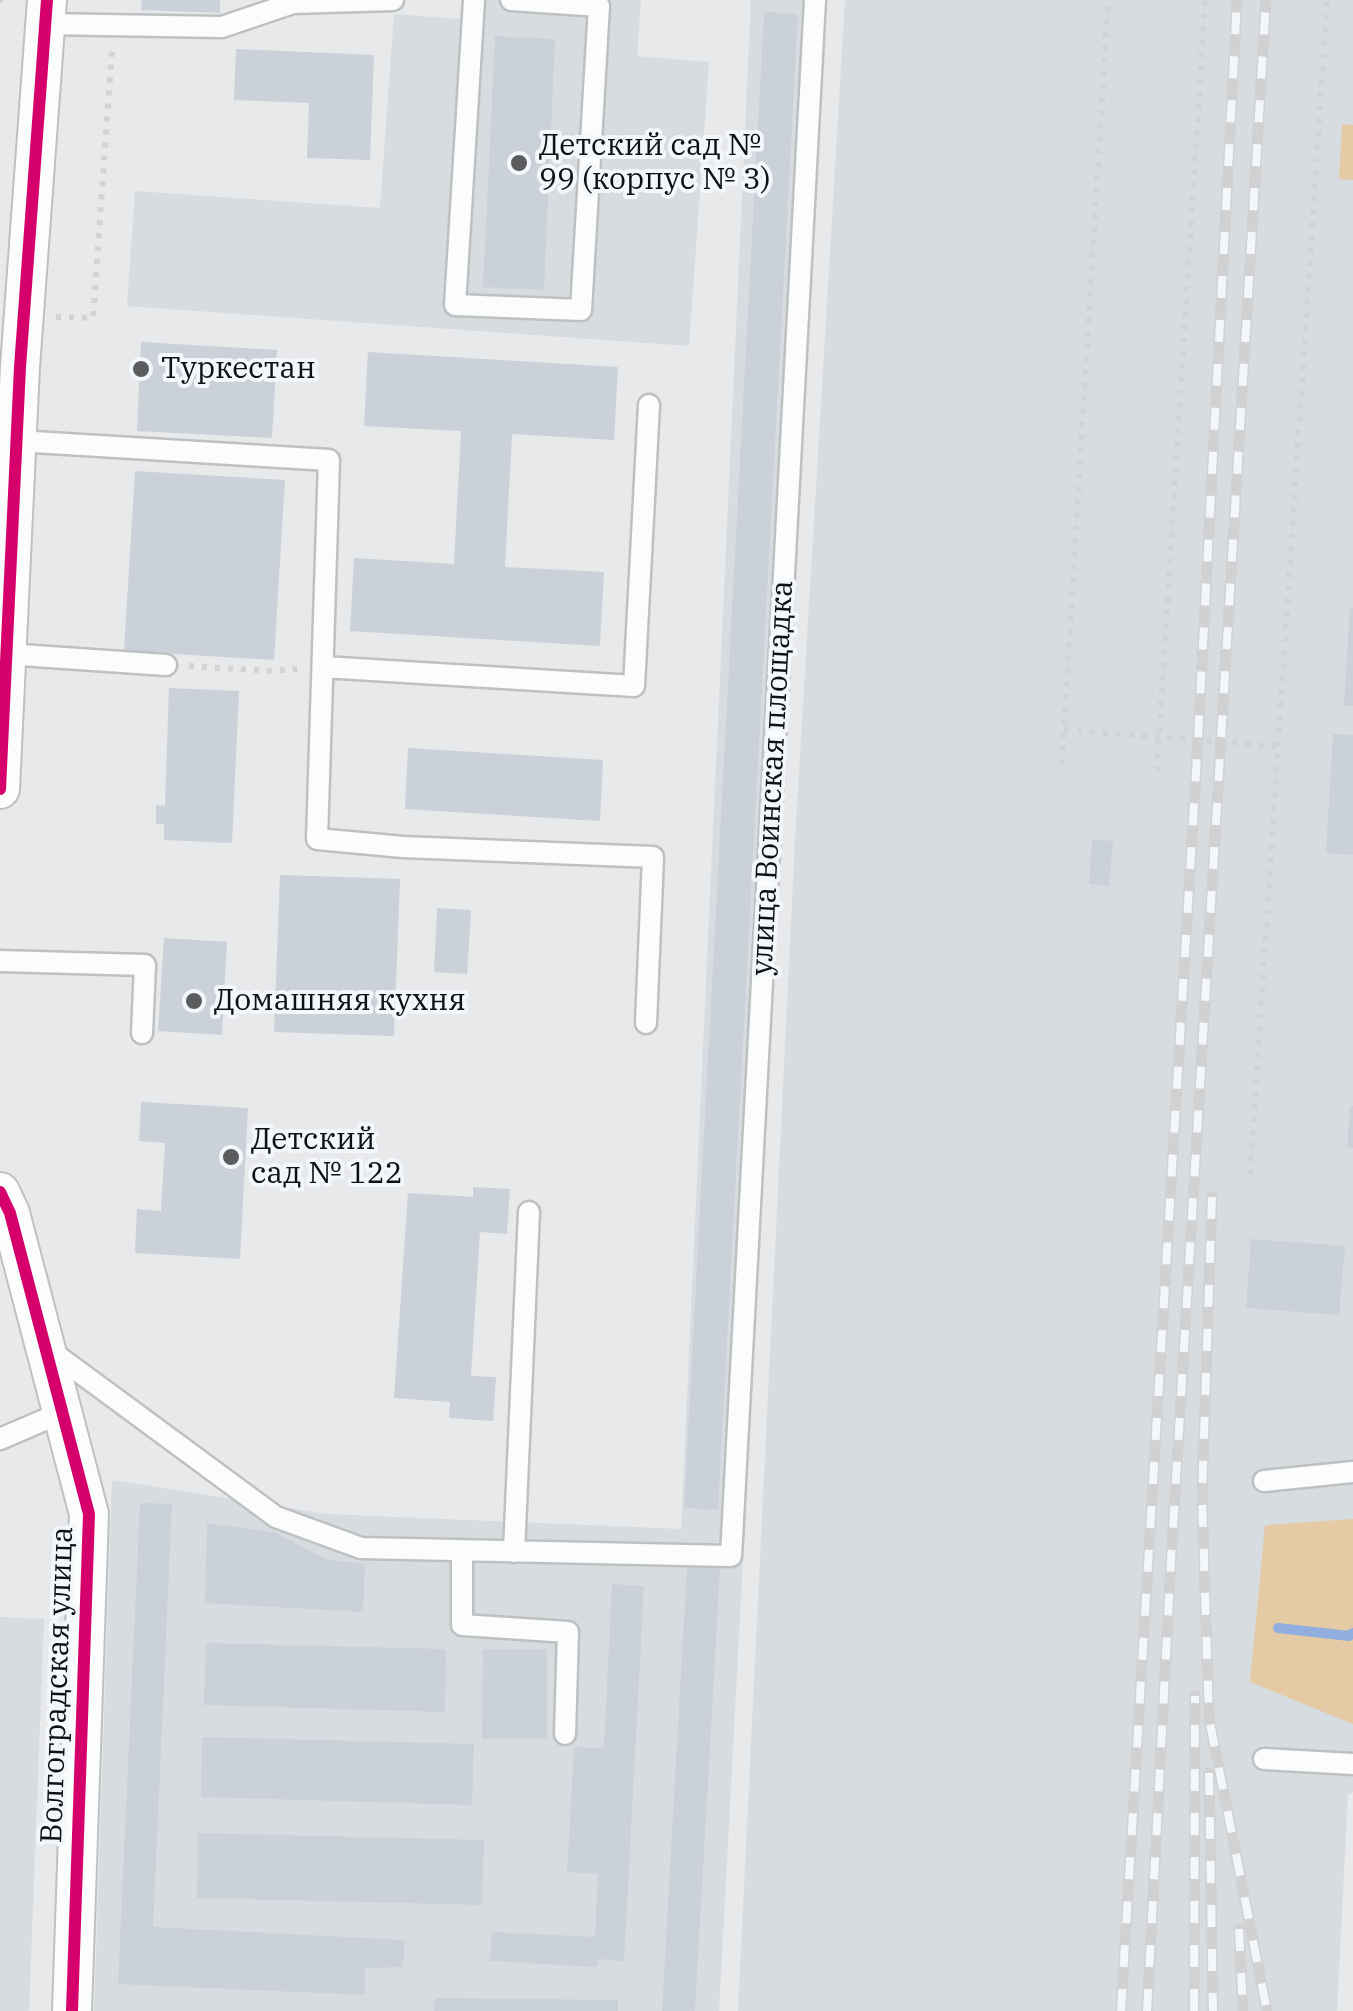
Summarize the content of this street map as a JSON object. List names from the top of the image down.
{
  "streets": {
    "street": ["Волгоградская улица"],
    "lane": ["улица Воинская площадка"]
  },
  "places": [
    "Детский сад № 99 (корпус № 3)",
    "Туркестан",
    "Домашняя кухня",
    "Детский сад № 122"
  ]
}
